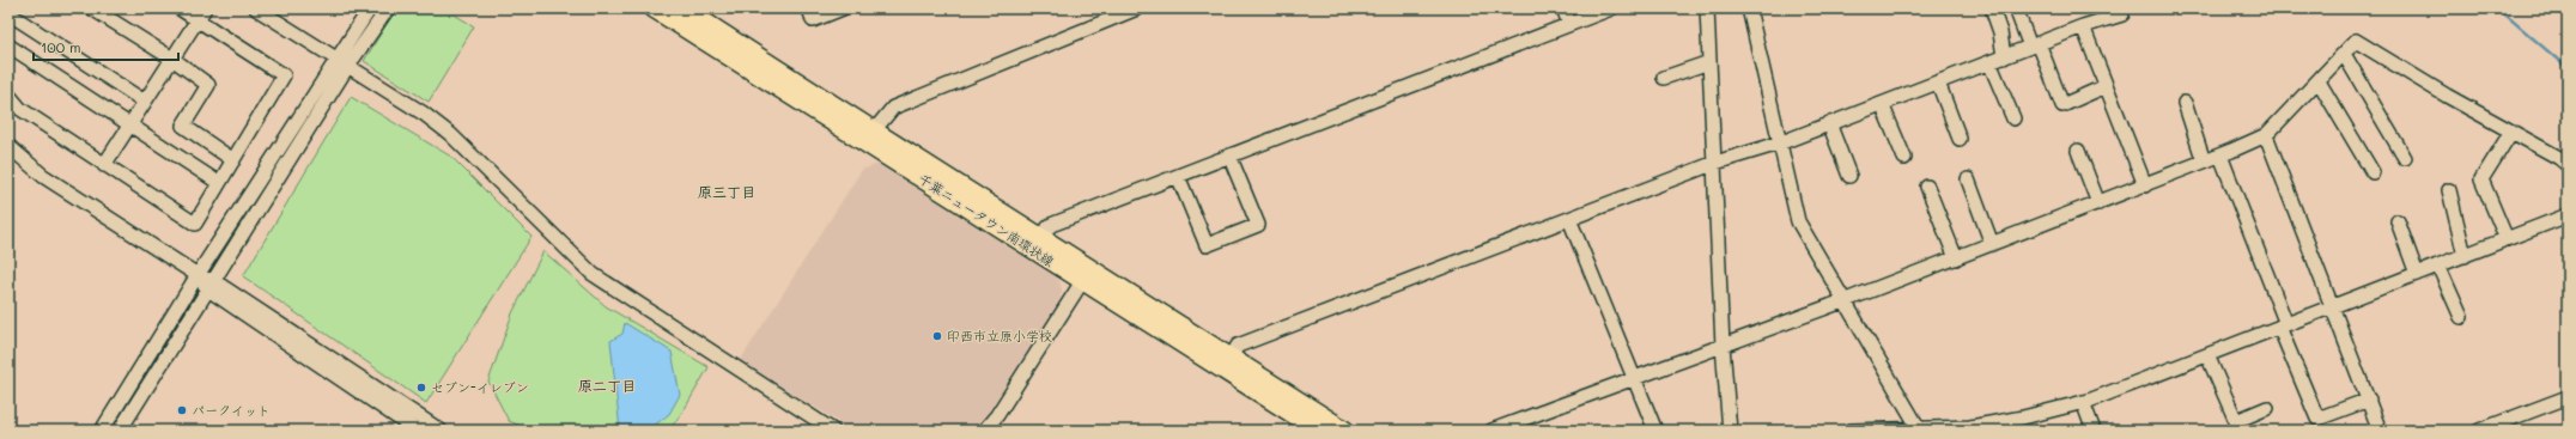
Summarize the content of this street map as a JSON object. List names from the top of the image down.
{
  "streets": {
    "main road": ["千葉ニュータウン南環状線"]
  },
  "districts": ["原三丁目", "原二丁目"],
  "places": ["印西市立原小学校", "セブン-イレブン", "パークイット"],
  "scale_bar": "100 m"
}
